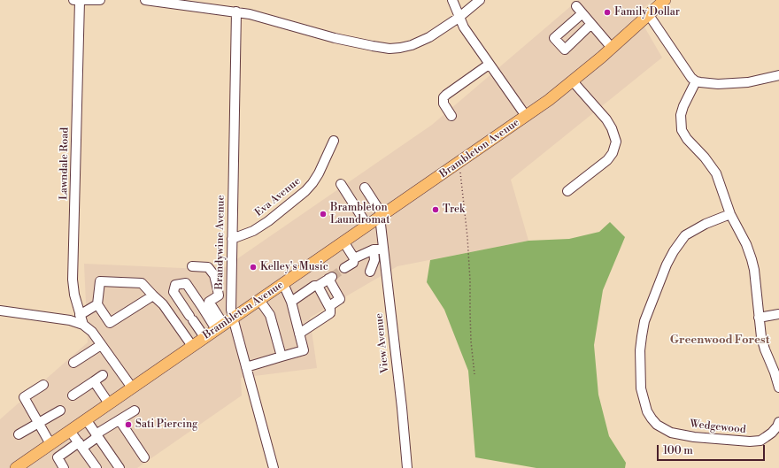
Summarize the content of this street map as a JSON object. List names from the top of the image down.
{
  "streets": {
    "main road": ["Brambleton Avenue"],
    "street": [
      "Lawndale Road",
      "Eva Avenue",
      "Brandywine Avenue",
      "View Avenue",
      "Wedgewood"
    ]
  },
  "crossings": [
    ["Brambleton Avenue", "Brandywine Avenue"],
    ["Brambleton Avenue", "View Avenue"],
    ["Eva Avenue", "Brandywine Avenue"]
  ],
  "districts": ["Greenwood Forest"],
  "places": [
    "Family Dollar",
    "Trek",
    "Brambleton Laundromat",
    "Kelley's Music",
    "Sati Piercing"
  ],
  "scale_bar": "100 m"
}
